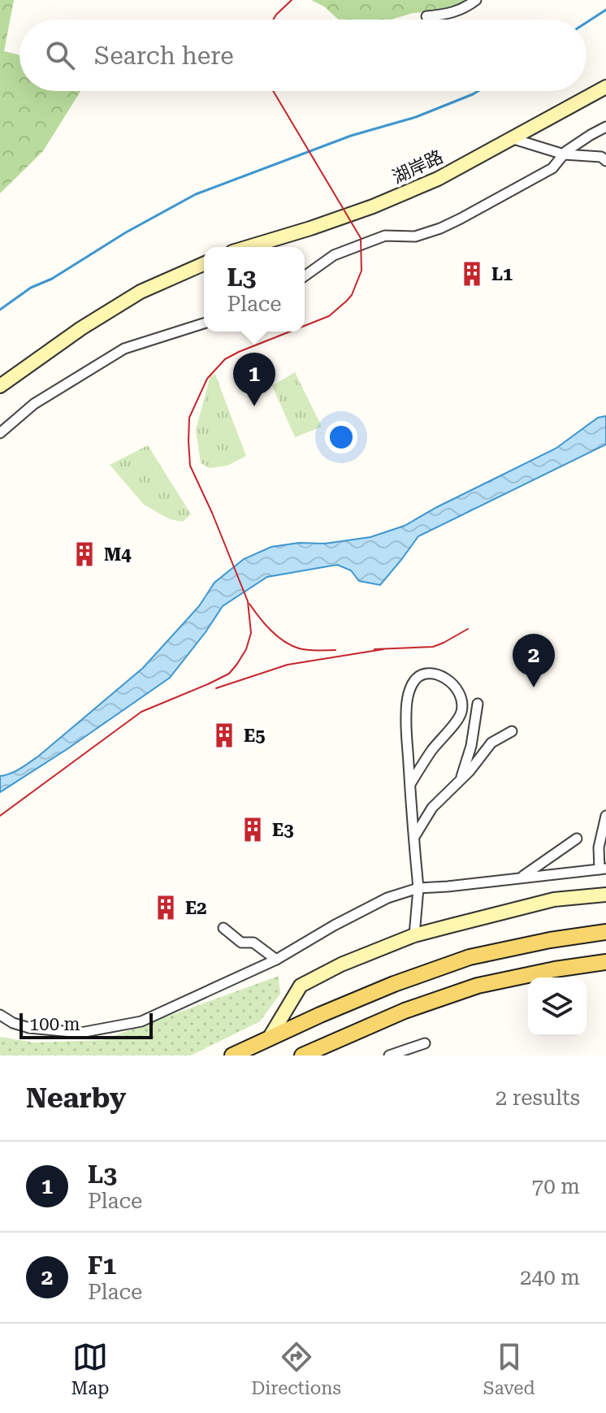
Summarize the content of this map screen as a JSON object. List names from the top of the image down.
{
  "streets": {
    "street": ["湖岸路"]
  },
  "places": {
    "building": [
      "L1",
      "M4",
      "E5",
      "E3",
      "E2"
    ]
  },
  "scale_bar": "100 m",
  "page": {
    "search": "Search here",
    "popup": ["L3", "Place"],
    "pins": ["1", "2"],
    "scale": "100 m",
    "heading": ["Nearby", "2 results"],
    "list": [
      {
        "mark": "1",
        "name": "L3",
        "note": "Place",
        "value": "70 m"
      },
      {
        "mark": "2",
        "name": "F1",
        "note": "Place",
        "value": "240 m"
      }
    ],
    "nav": ["Map", "Directions", "Saved"]
  }
}
